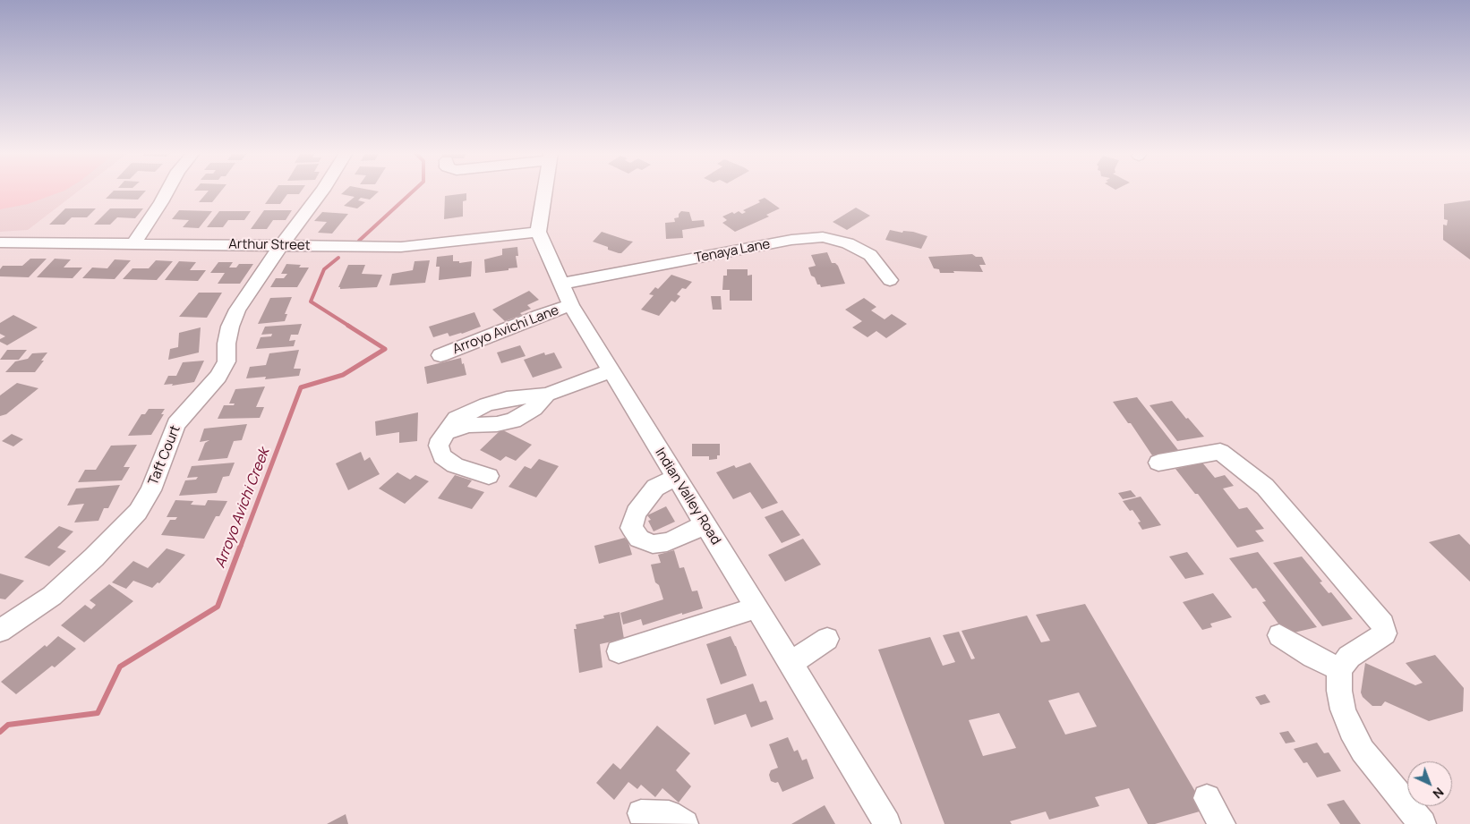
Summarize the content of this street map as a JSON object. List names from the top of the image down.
{
  "streets": {
    "street": [
      "Arthur Street",
      "Tenaya Lane",
      "Arroyo Avichi Lane",
      "Taft Court",
      "Indian Valley Road"
    ]
  },
  "crossings": [
    ["Arthur Street", "Taft Court"],
    ["Arthur Street", "Indian Valley Road"],
    ["Tenaya Lane", "Indian Valley Road"],
    ["Arroyo Avichi Lane", "Indian Valley Road"]
  ],
  "water": ["Arroyo Avichi Creek"],
  "north": "bottom right"
}
